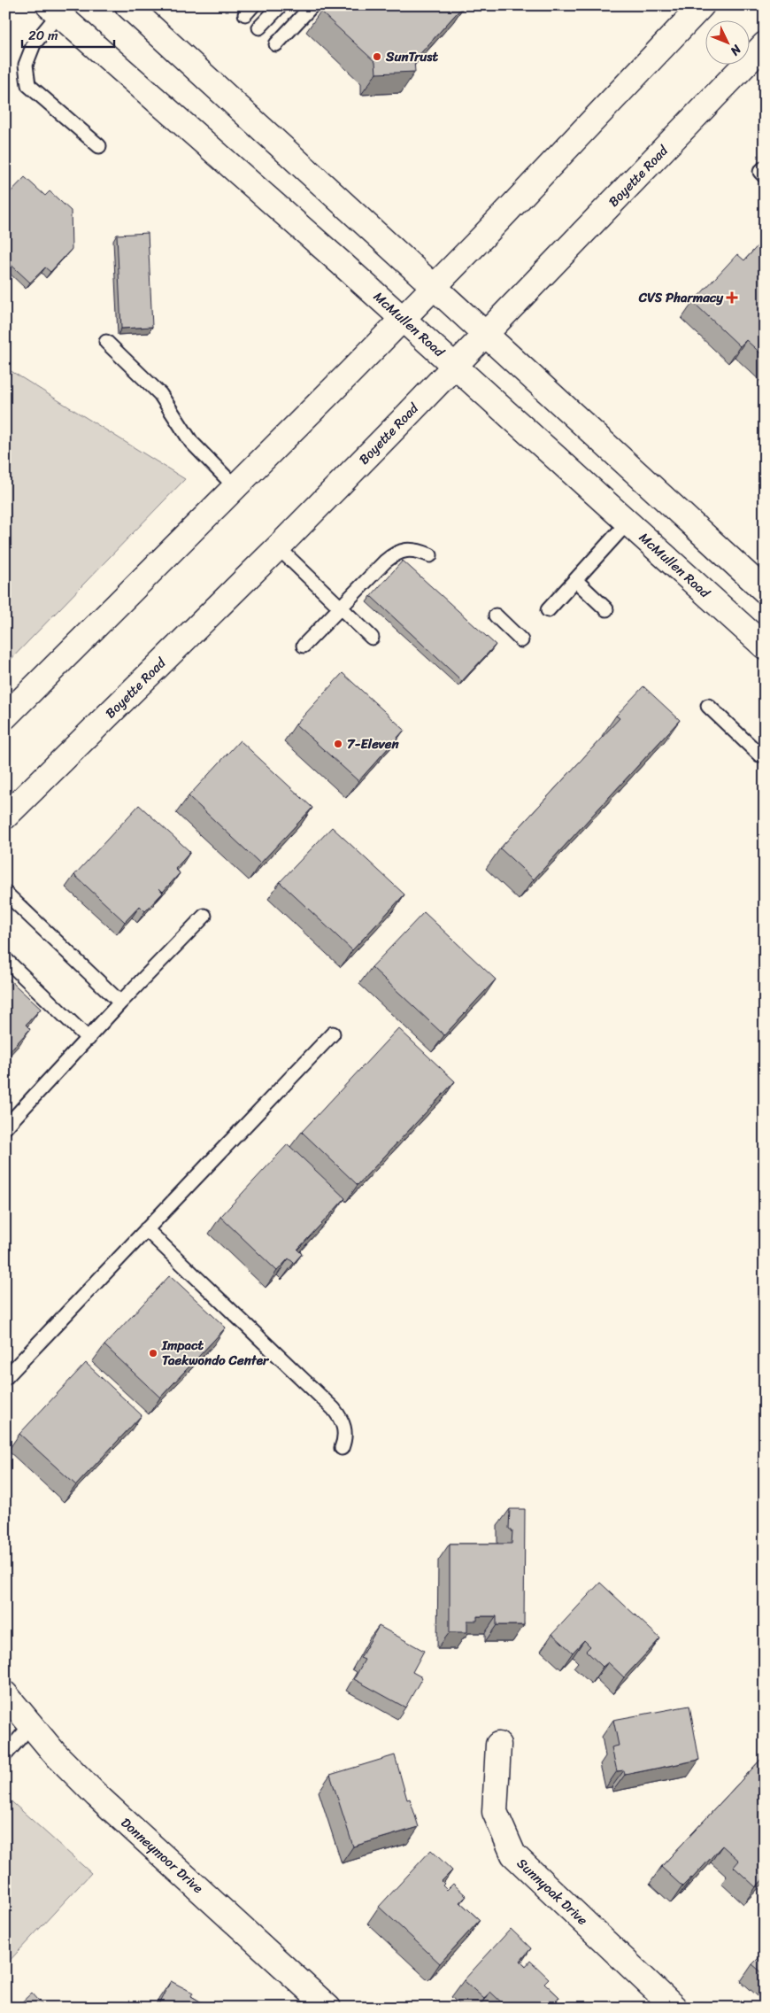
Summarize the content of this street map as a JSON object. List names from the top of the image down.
{
  "streets": {
    "street": [
      "Boyette Road",
      "McMullen Road",
      "Donneymoor Drive",
      "Sunnyoak Drive"
    ]
  },
  "crossings": [
    ["Boyette Road", "McMullen Road"]
  ],
  "places": {
    "other": ["SunTrust", "7-Eleven", "Impact Taekwondo Center"],
    "health": ["CVS Pharmacy"]
  },
  "scale_bar": "20 m",
  "north": "bottom right"
}
